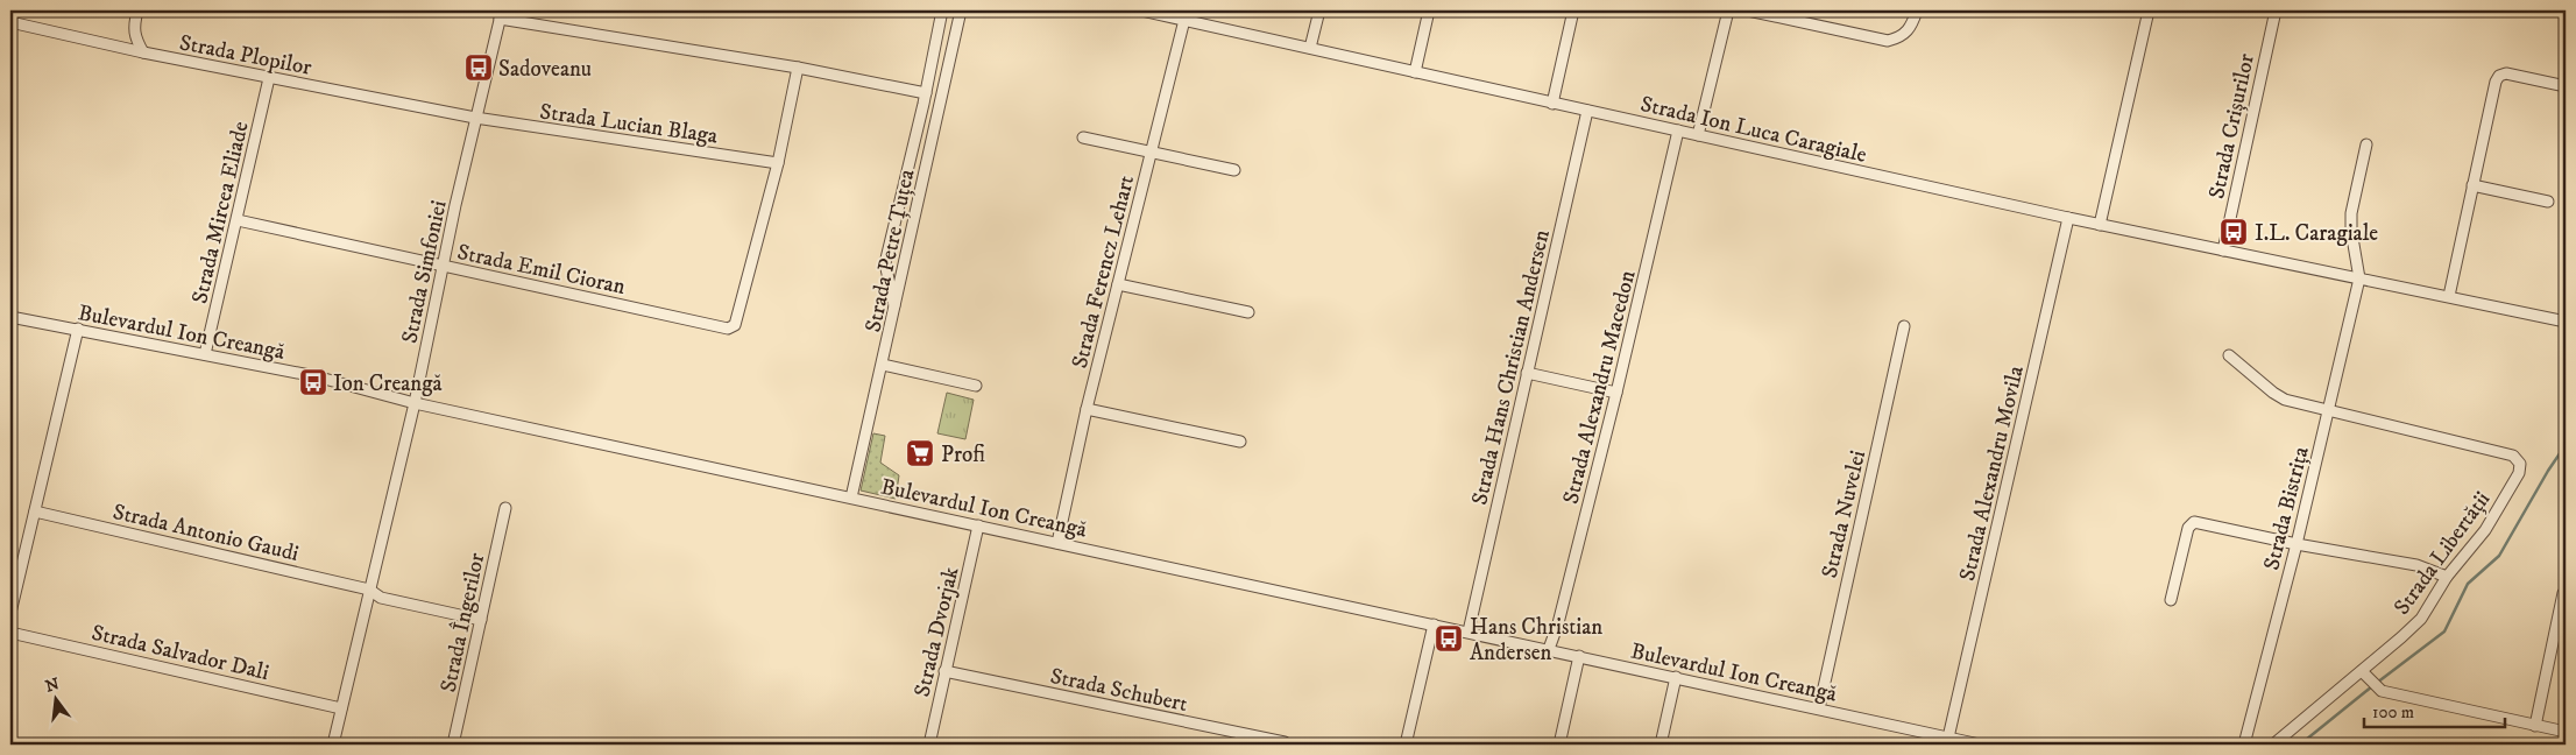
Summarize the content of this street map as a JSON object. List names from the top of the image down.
{
  "streets": {
    "street": [
      "Strada Plopilor",
      "Strada Lucian Blaga",
      "Strada Crișurilor",
      "Strada Ion Luca Caragiale",
      "Strada Mircea Eliade",
      "Strada Petre Țuțea",
      "Strada Emil Cioran",
      "Strada Simfoniei",
      "Strada Ferencz Lehart",
      "Bulevardul Ion Creangă",
      "Strada Hans Christian Andersen",
      "Strada Alexandru Macedon",
      "Strada Alexandru Movila",
      "Strada Bistrița",
      "Strada Nuvelei",
      "Strada Antonio Gaudi",
      "Strada Libertății",
      "Strada Îngerilor",
      "Strada Dvorjak",
      "Strada Salvador Dali",
      "Strada Schubert"
    ]
  },
  "crossings": [
    ["Strada Plopilor", "Strada Lucian Blaga"],
    ["Strada Plopilor", "Strada Mircea Eliade"],
    ["Strada Plopilor", "Strada Simfoniei"],
    ["Strada Lucian Blaga", "Strada Emil Cioran"],
    ["Strada Lucian Blaga", "Strada Simfoniei"],
    ["Strada Crișurilor", "Strada Ion Luca Caragiale"],
    ["Strada Ion Luca Caragiale", "Strada Ferencz Lehart"],
    ["Strada Ion Luca Caragiale", "Strada Hans Christian Andersen"],
    ["Strada Ion Luca Caragiale", "Strada Alexandru Macedon"],
    ["Strada Ion Luca Caragiale", "Strada Alexandru Movila"],
    ["Strada Ion Luca Caragiale", "Strada Bistrița"],
    ["Strada Mircea Eliade", "Strada Emil Cioran"],
    ["Strada Mircea Eliade", "Bulevardul Ion Creangă"],
    ["Strada Petre Țuțea", "Bulevardul Ion Creangă"],
    ["Strada Emil Cioran", "Strada Simfoniei"],
    ["Strada Simfoniei", "Bulevardul Ion Creangă"],
    ["Strada Simfoniei", "Strada Antonio Gaudi"],
    ["Strada Simfoniei", "Strada Salvador Dali"],
    ["Strada Ferencz Lehart", "Bulevardul Ion Creangă"],
    ["Bulevardul Ion Creangă", "Strada Hans Christian Andersen"],
    ["Bulevardul Ion Creangă", "Strada Alexandru Macedon"],
    ["Bulevardul Ion Creangă", "Strada Alexandru Movila"],
    ["Bulevardul Ion Creangă", "Strada Nuvelei"],
    ["Bulevardul Ion Creangă", "Strada Dvorjak"],
    ["Strada Bistrița", "Strada Libertății"],
    ["Strada Antonio Gaudi", "Strada Îngerilor"],
    ["Strada Dvorjak", "Strada Schubert"]
  ],
  "places": {
    "bus stop": [
      "Sadoveanu",
      "I.L. Caragiale",
      "Ion Creangă",
      "Hans Christian Andersen"
    ],
    "supermarket": ["Profi"]
  },
  "scale_bar": "100 m",
  "north": "top"
}
